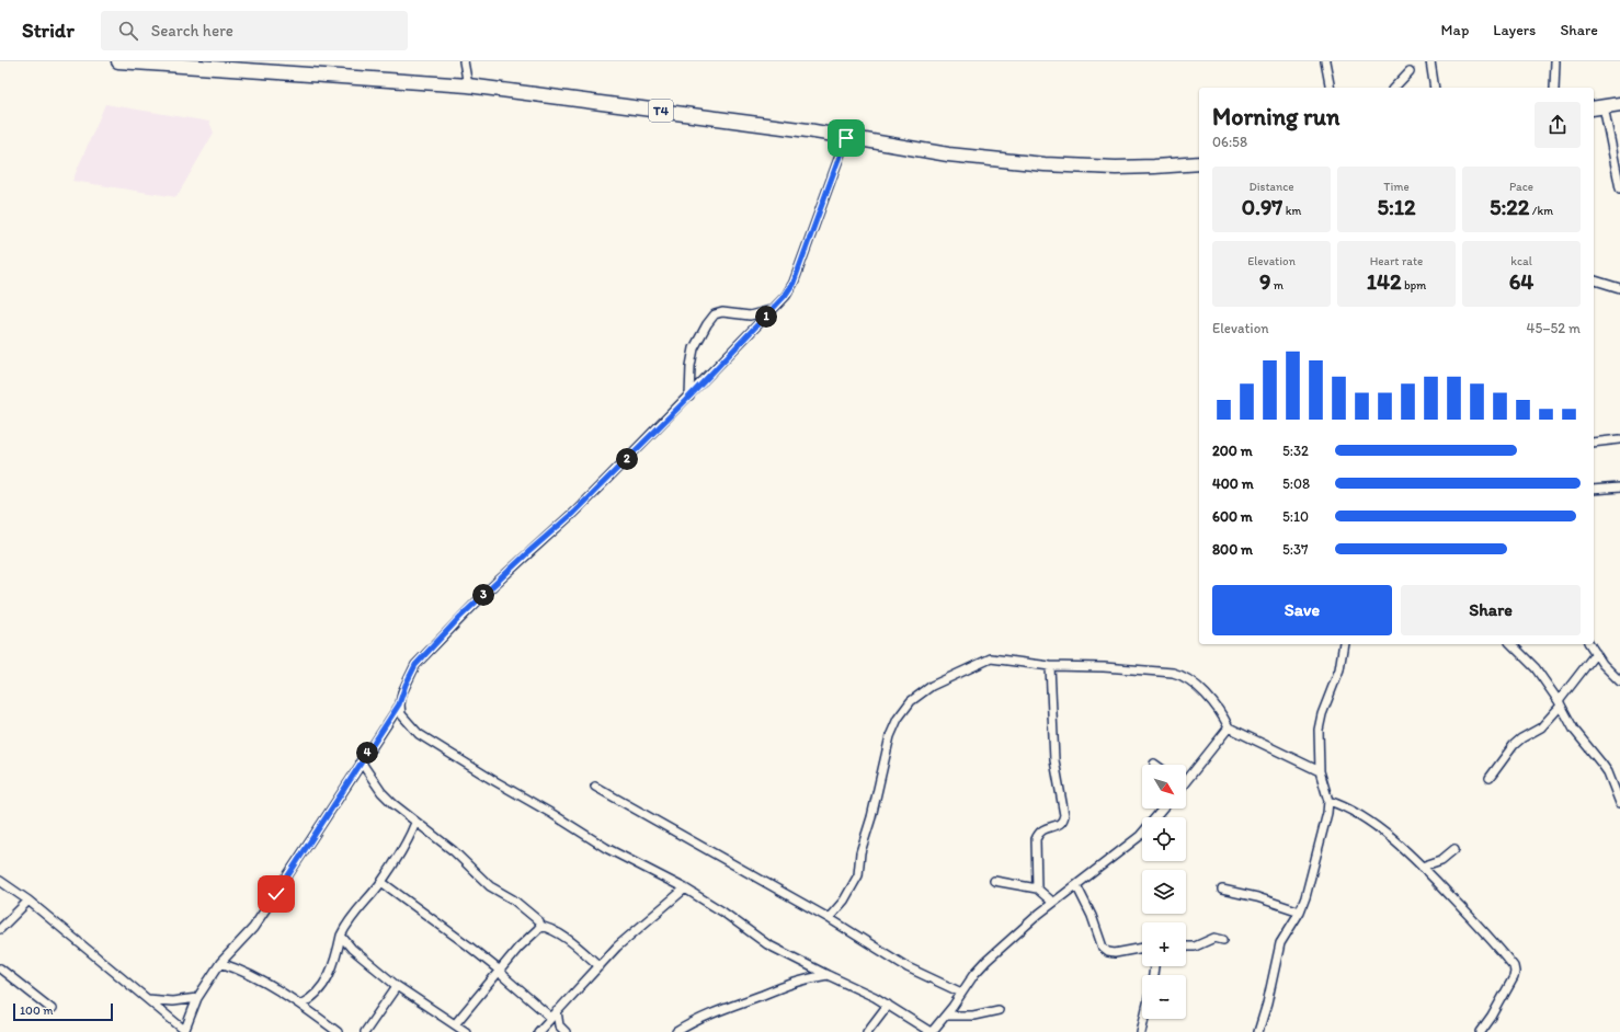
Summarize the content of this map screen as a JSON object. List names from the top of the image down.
{
  "streets": {
    "highway": ["T4"]
  },
  "scale_bar": "100 m",
  "north": "bottom right",
  "page": {
    "header": "Stridr",
    "search": "Search here",
    "nav": ["Map", "Layers", "Share"],
    "heading": ["Morning run", "06:58"],
    "stats": [
      ["Distance", "0.97 km"],
      ["Time", "5:12"],
      ["Pace", "5:22 /km"],
      ["Elevation", "9 m"],
      ["Heart rate", "142 bpm"],
      ["kcal", "64"]
    ],
    "pins": [
      "1",
      "2",
      "3",
      "4"
    ],
    "chart": ["Elevation", "45–52 m"],
    "list": [
      {
        "name": "200 m",
        "note": "5:32"
      },
      {
        "name": "400 m",
        "note": "5:08"
      },
      {
        "name": "600 m",
        "note": "5:10"
      },
      {
        "name": "800 m",
        "note": "5:37"
      }
    ],
    "buttons": ["Save", "Share"],
    "map_buttons": ["+", "−"],
    "scale": "100 m"
  }
}
